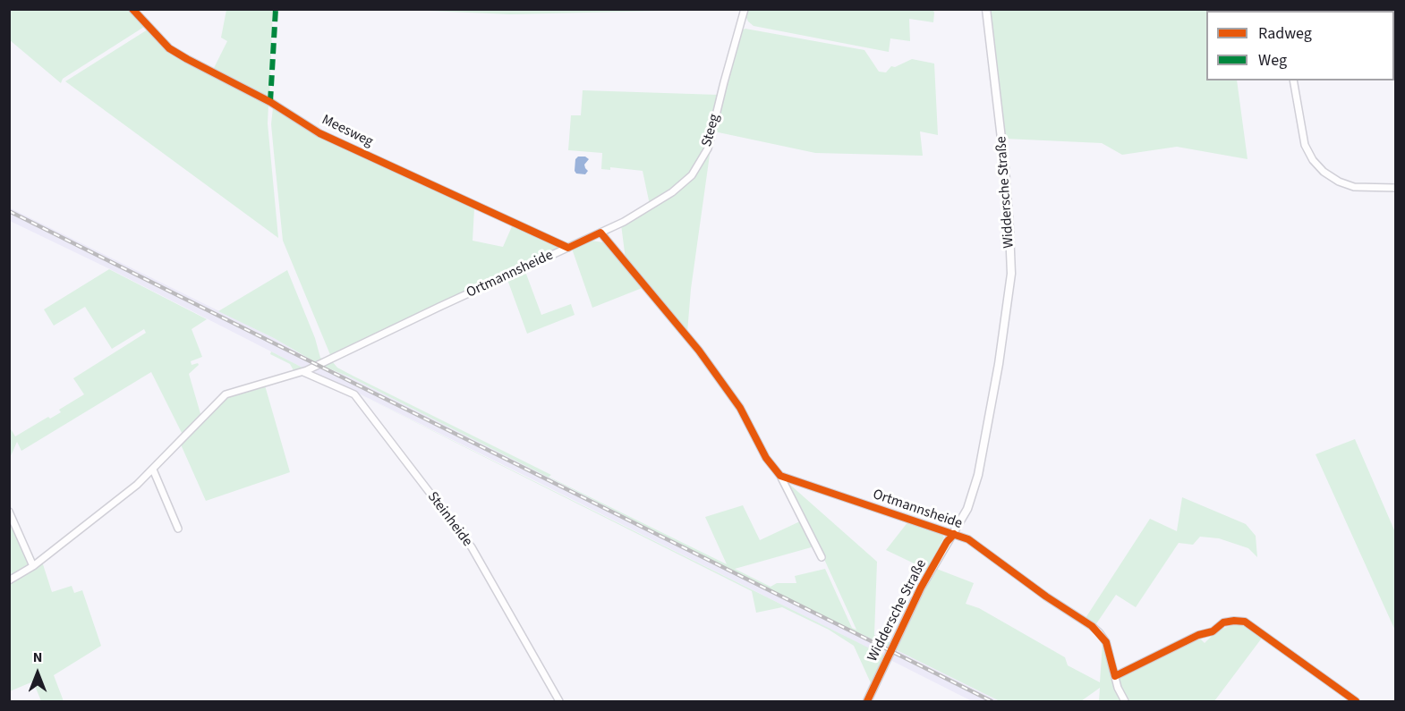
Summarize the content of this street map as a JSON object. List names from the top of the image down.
{
  "streets": {
    "street": [
      "Steeg",
      "Meesweg",
      "Widdersche Straße",
      "Ortmannsheide",
      "Steinheide"
    ]
  },
  "crossings": [
    ["Steeg", "Ortmannsheide"],
    ["Meesweg", "Ortmannsheide"],
    ["Widdersche Straße", "Ortmannsheide"],
    ["Ortmannsheide", "Steinheide"]
  ],
  "legend": ["Radweg", "Weg"],
  "north": "top"
}
